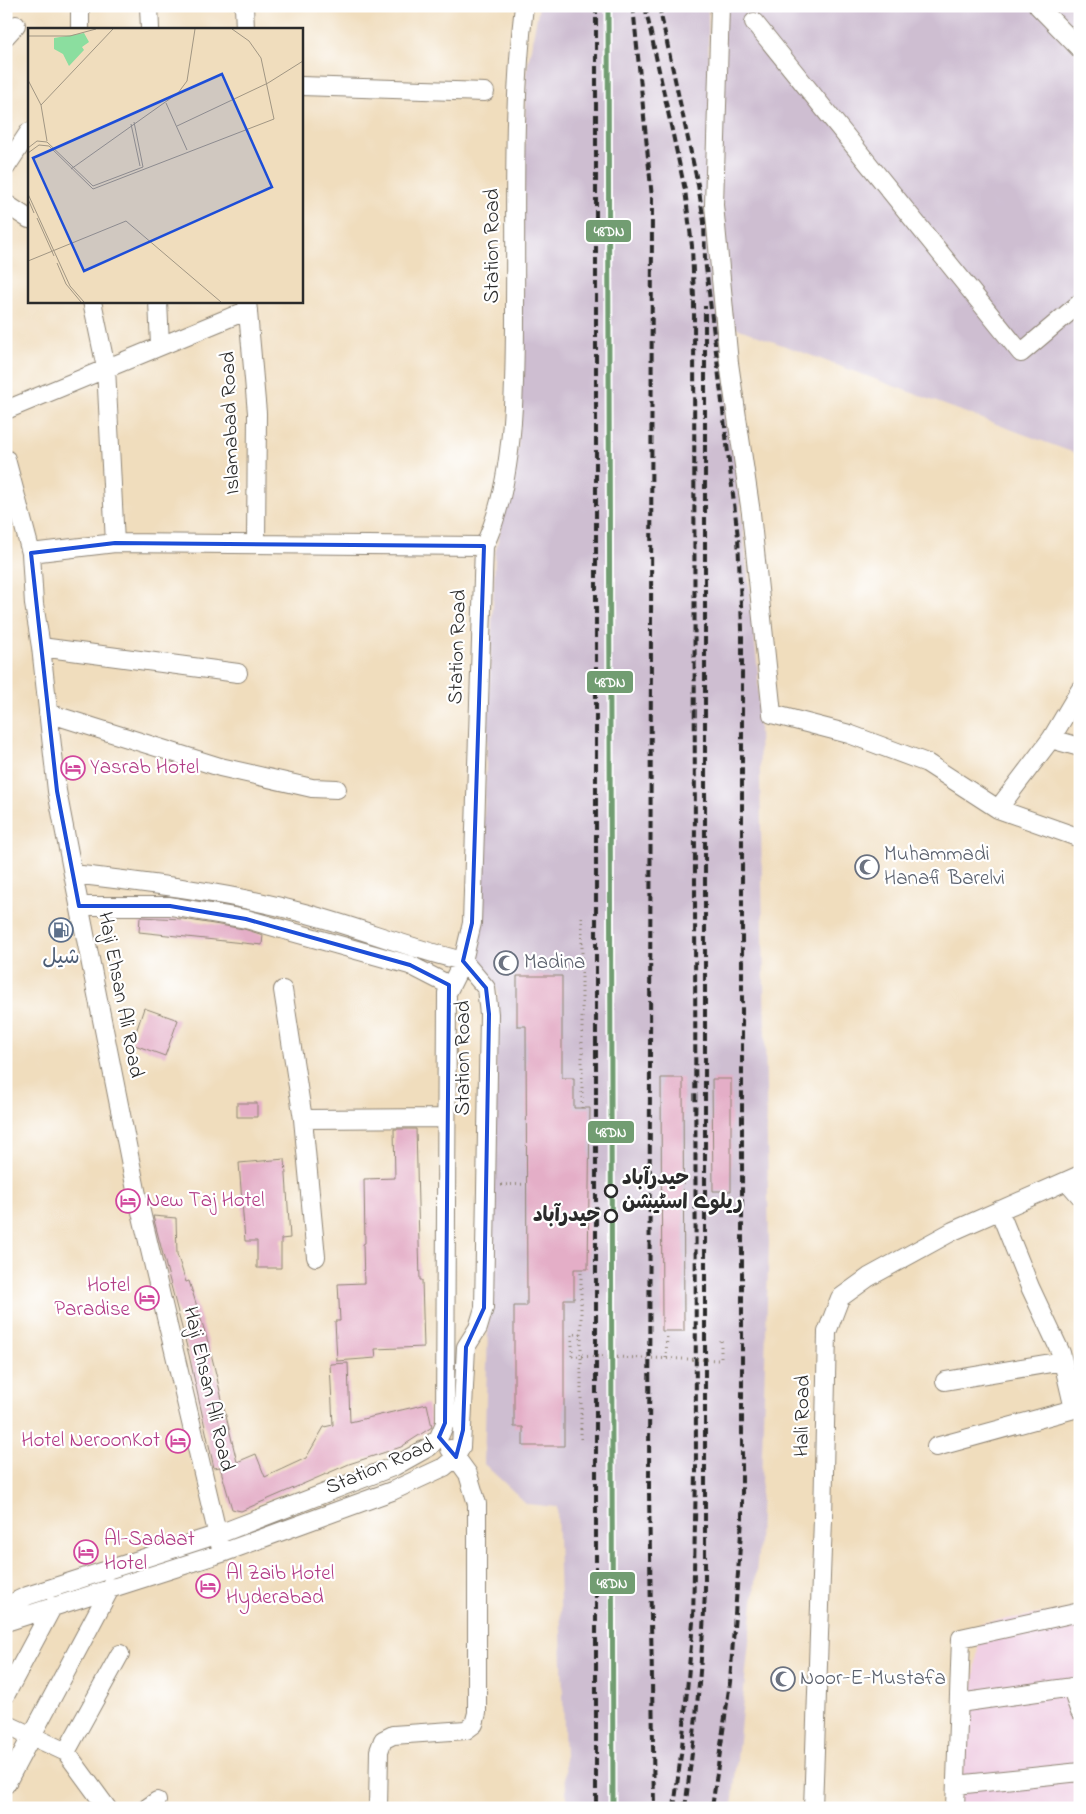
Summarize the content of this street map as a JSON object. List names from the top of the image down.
{
  "streets": {
    "street": [
      "Station Road",
      "Islamabad Road",
      "Haji Ehsan Ali Road",
      "Hali Road"
    ]
  },
  "crossings": [
    ["Station Road", "Haji Ehsan Ali Road"]
  ],
  "places": {
    "hotel": [
      "Yasrab Hotel",
      "New Taj Hotel",
      "Hotel Paradise",
      "Hotel NeroonKot",
      "Al-Sadaat Hotel",
      "Al Zaib Hotel Hyderabad"
    ],
    "mosque": ["Muhammadi Hanafi Barelvi", "Madina", "Noor-E-Mustafa"],
    "fuel station": ["شیل"],
    "other": ["حیدرآباد ریلوے اسٹیشن", "حیدرآباد"]
  },
  "lines": ["transit line 48DN"]
}
